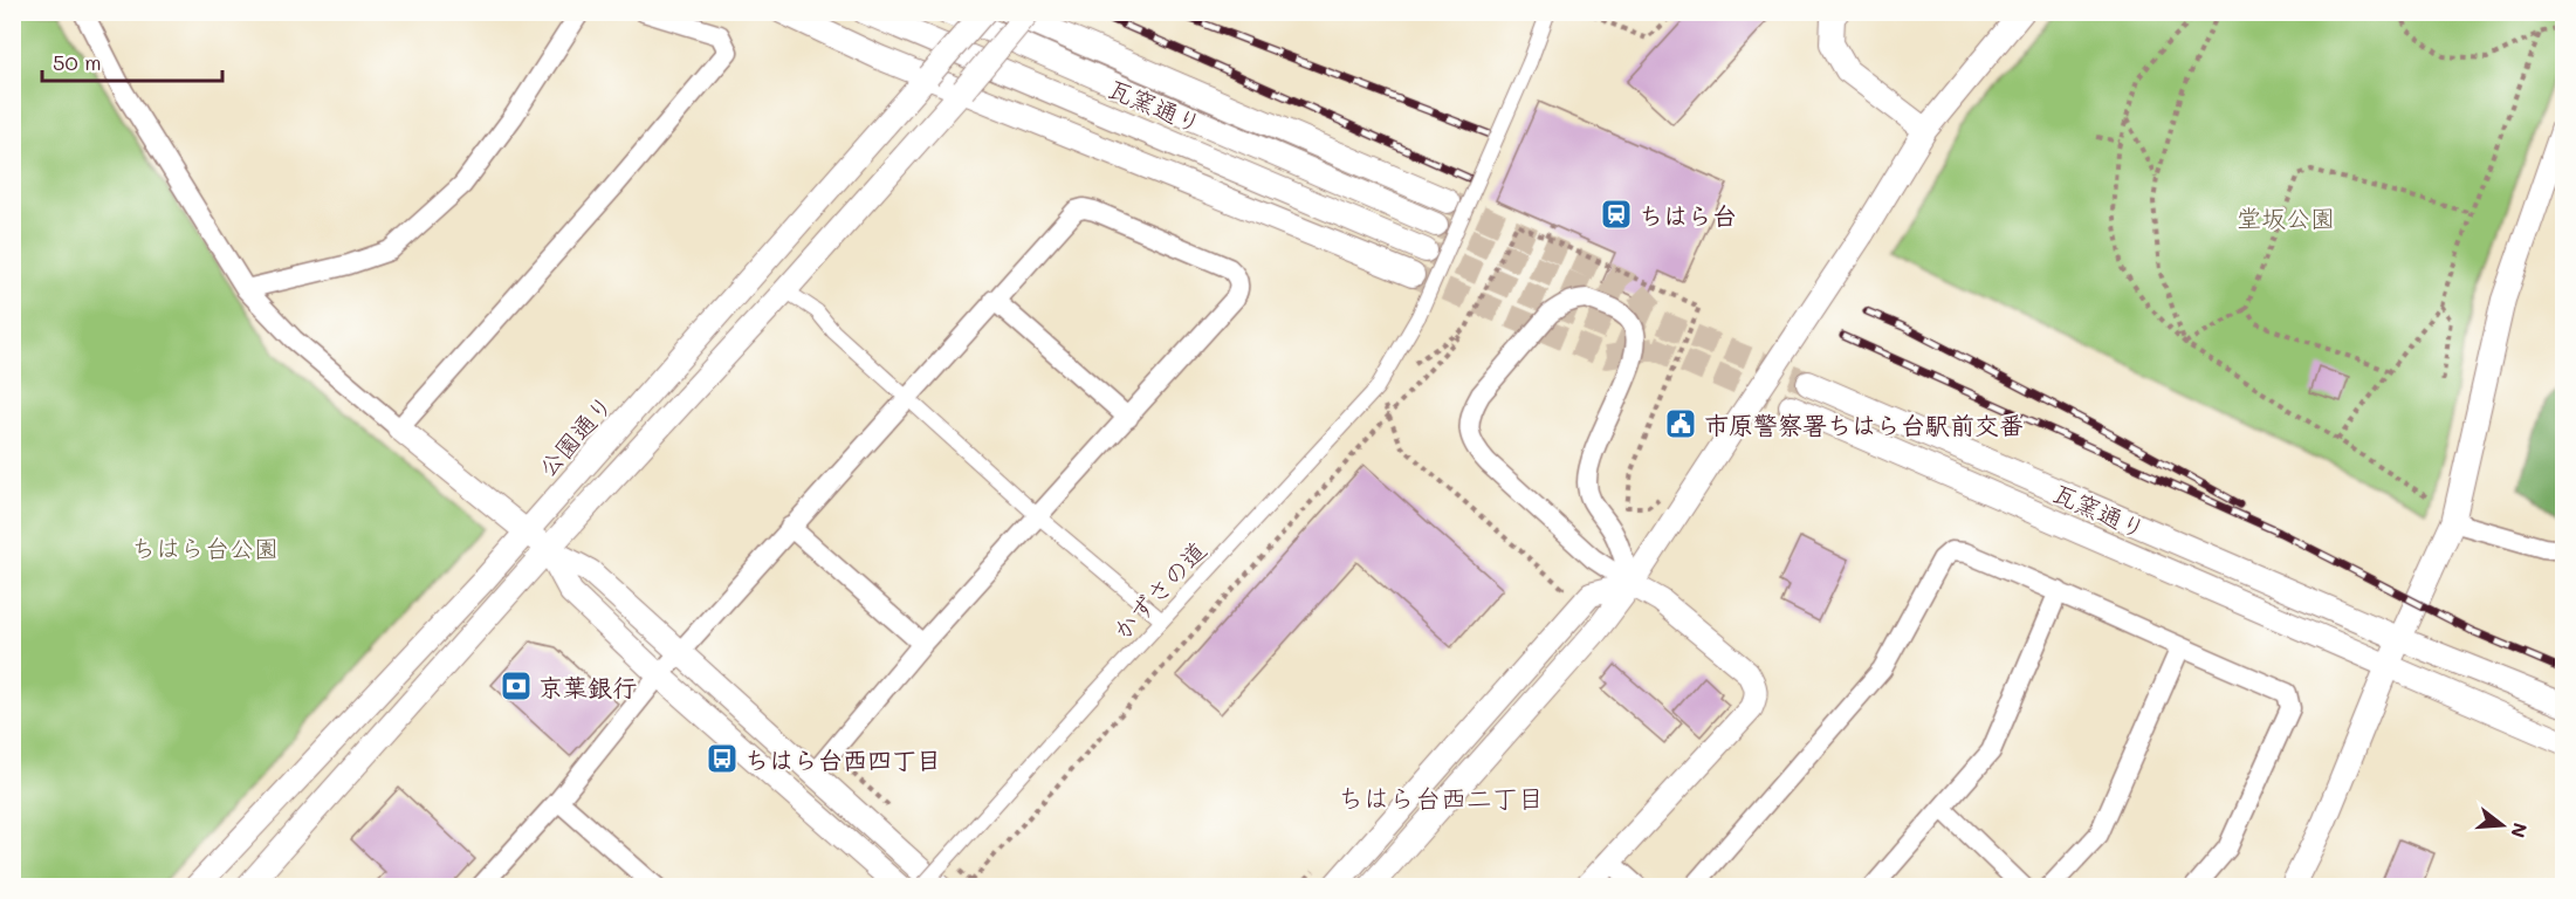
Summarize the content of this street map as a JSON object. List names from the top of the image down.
{
  "streets": {
    "street": ["瓦窯通り", "公園通り", "かずさの道"]
  },
  "districts": ["ちはら台西二丁目"],
  "parks": ["堂坂公園", "ちはら台公園"],
  "places": {
    "station": ["ちはら台"],
    "public building": ["市原警察署ちはら台駅前交番"],
    "bank": ["京葉銀行"],
    "bus stop": ["ちはら台西四丁目"]
  },
  "scale_bar": "50 m",
  "north": "right"
}
